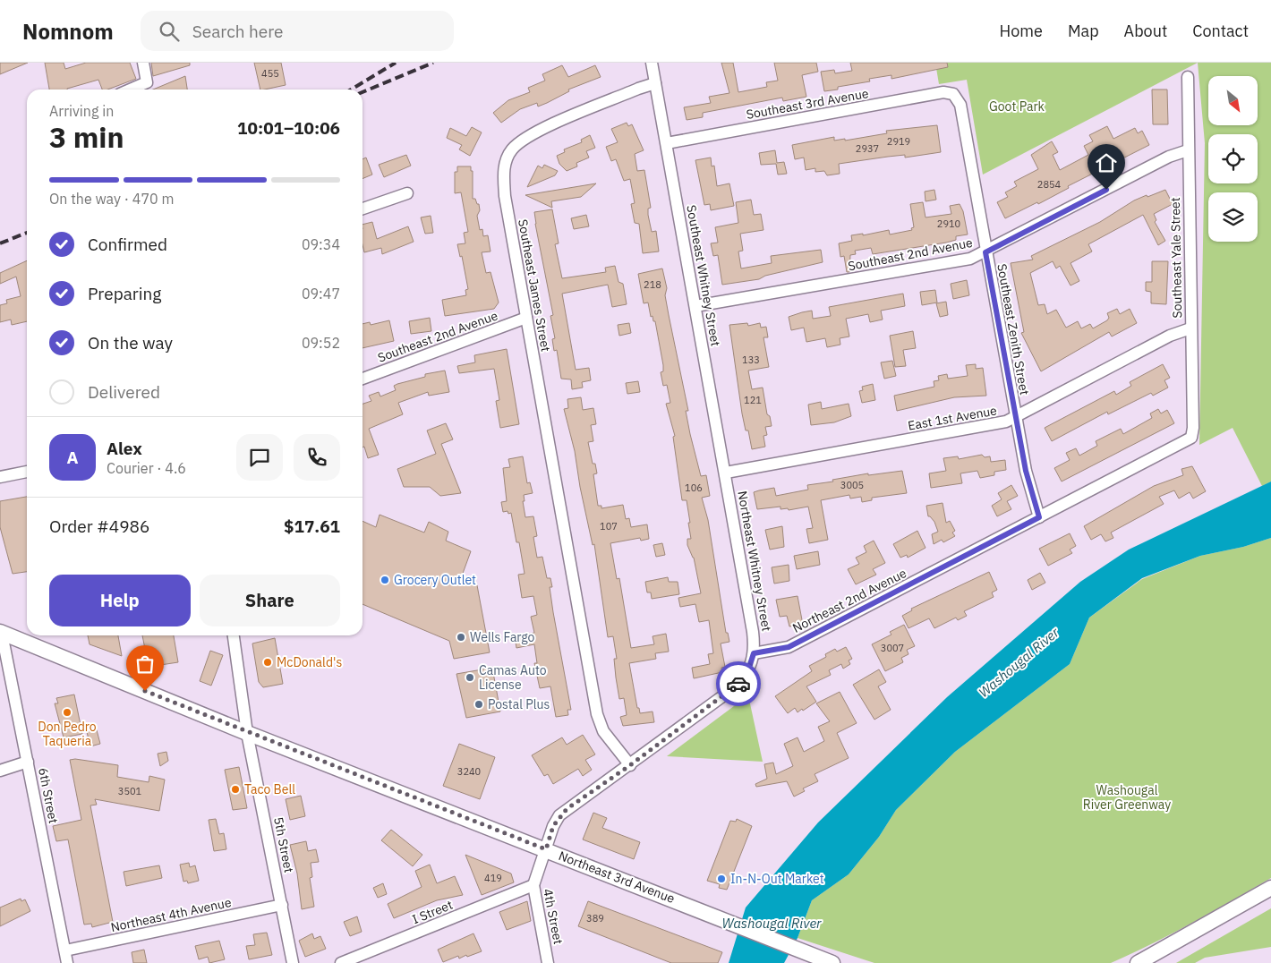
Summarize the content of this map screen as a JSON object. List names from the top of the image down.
{
  "streets": {
    "main road": ["Northeast 3rd Avenue"],
    "street": [
      "Southeast 3rd Avenue",
      "Southeast 2nd Avenue",
      "Southeast Yale Street",
      "Southeast Whitney Street",
      "Southeast James Street",
      "Southeast Zenith Street",
      "East 1st Avenue",
      "Northeast Whitney Street",
      "Northeast 2nd Avenue",
      "6th Street",
      "5th Street",
      "I Street",
      "Northeast 4th Avenue",
      "4th Street"
    ]
  },
  "crossings": [
    ["Southeast 3rd Avenue", "Southeast Whitney Street"],
    ["Southeast 3rd Avenue", "Southeast Zenith Street"],
    ["Southeast 2nd Avenue", "Southeast Yale Street"],
    ["Southeast 2nd Avenue", "Southeast Whitney Street"],
    ["Southeast 2nd Avenue", "Southeast James Street"],
    ["Southeast 2nd Avenue", "Southeast Zenith Street"],
    ["Southeast Yale Street", "East 1st Avenue"],
    ["Southeast Yale Street", "Northeast 2nd Avenue"],
    ["Southeast Whitney Street", "Southeast James Street"],
    ["Southeast Whitney Street", "East 1st Avenue"],
    ["Southeast Whitney Street", "Northeast Whitney Street"],
    ["Southeast Zenith Street", "East 1st Avenue"],
    ["Southeast Zenith Street", "Northeast 2nd Avenue"],
    ["East 1st Avenue", "Northeast Whitney Street"],
    ["Northeast Whitney Street", "Northeast 2nd Avenue"],
    ["6th Street", "Northeast 3rd Avenue"],
    ["6th Street", "Northeast 4th Avenue"],
    ["5th Street", "Northeast 3rd Avenue"],
    ["5th Street", "Northeast 4th Avenue"],
    ["Northeast 3rd Avenue", "4th Street"],
    ["I Street", "4th Street"]
  ],
  "water": ["Washougal River"],
  "parks": ["Goot Park", "Washougal River Greenway"],
  "places": [
    "Grocery Outlet",
    "Wells Fargo",
    "McDonald's",
    "Camas Auto License",
    "Postal Plus",
    "Don Pedro Taqueria",
    "Taco Bell",
    "In-N-Out Market"
  ],
  "house_numbers": [
    "455",
    "2919",
    "2937",
    "2854",
    "2910",
    "218",
    "133",
    "121",
    "3005",
    "106",
    "107",
    "3007",
    "3240",
    "3501",
    "419",
    "389"
  ],
  "north": "bottom right",
  "page": {
    "header": "Nomnom",
    "search": "Search here",
    "nav": [
      "Home",
      "Map",
      "About",
      "Contact"
    ],
    "heading": ["3 min", "Arriving in", "10:01–10:06"],
    "panel": [
      "Alex",
      "Courier · 4.6",
      "Order #4986",
      "$17.61"
    ],
    "bar": "On the way · 470 m",
    "list": [
      ["Confirmed", "09:34"],
      ["Preparing", "09:47"],
      ["On the way", "09:52"],
      "Delivered"
    ],
    "round": "A",
    "buttons": ["Help", "Share"]
  }
}
